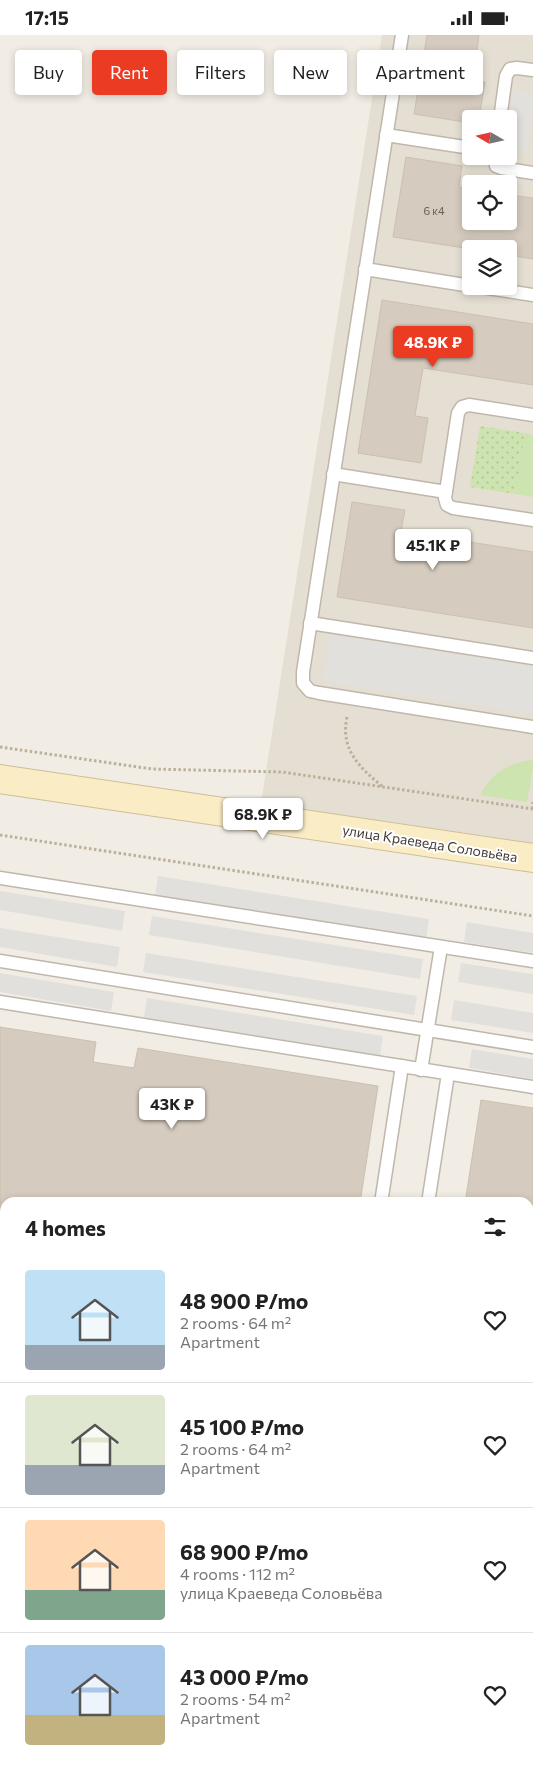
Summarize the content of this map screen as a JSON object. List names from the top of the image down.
{
  "streets": {
    "main road": ["улица Краеведа Соловьёва"]
  },
  "house_numbers": ["6 к4"],
  "north": "left",
  "page": {
    "status": "17:15",
    "chip": [
      "Buy",
      "Rent",
      "Filters",
      "New",
      "Apartment"
    ],
    "price": [
      "48.9K ₽",
      "45.1K ₽",
      "68.9K ₽",
      "43K ₽"
    ],
    "heading": "4 homes",
    "list": [
      {
        "name": "48 900 ₽/mo",
        "note": "2 rooms · 64 m² · Apartment"
      },
      {
        "name": "45 100 ₽/mo",
        "note": "2 rooms · 64 m² · Apartment"
      },
      {
        "name": "68 900 ₽/mo",
        "note": "4 rooms · 112 m² · улица Краеведа Соловьёва"
      },
      {
        "name": "43 000 ₽/mo",
        "note": "2 rooms · 54 m² · Apartment"
      }
    ]
  }
}
